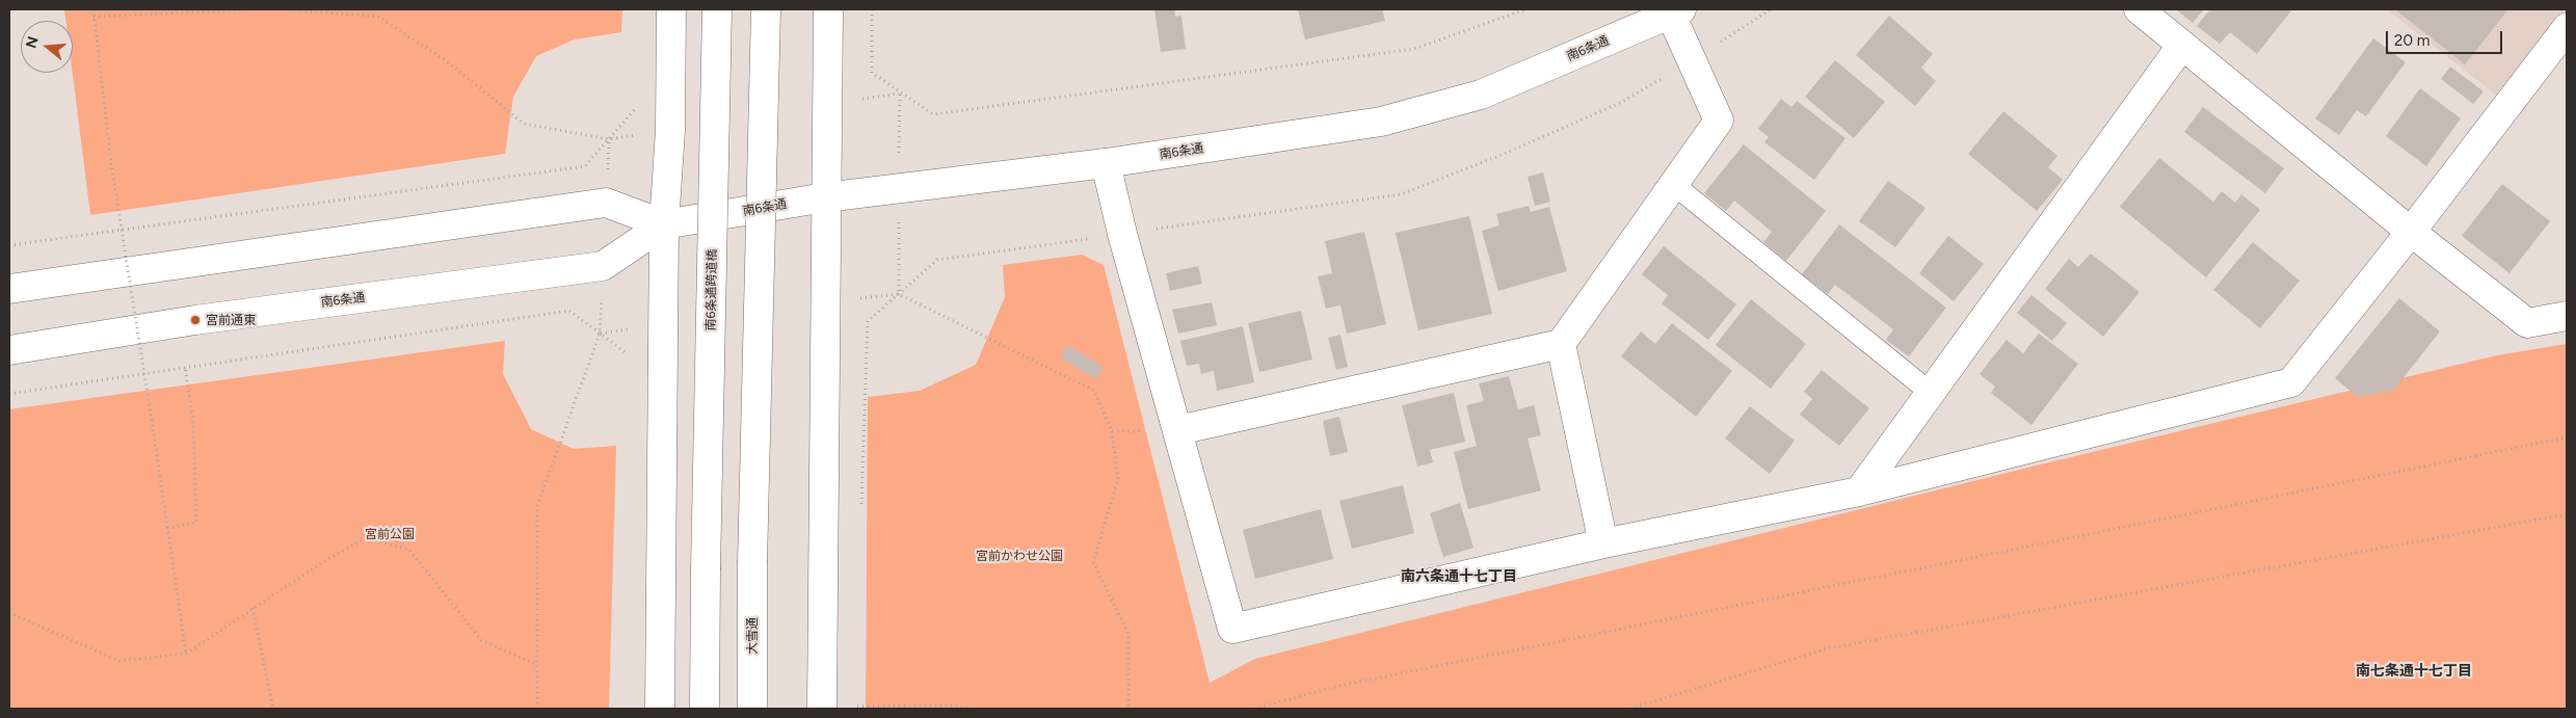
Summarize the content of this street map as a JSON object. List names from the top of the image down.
{
  "streets": {
    "street": ["南6条通", "南6条通跨道橋", "大雪通"]
  },
  "districts": ["南六条通十七丁目", "南七条通十七丁目"],
  "parks": ["宮前公園", "宮前かわせ公園"],
  "places": ["宮前通東"],
  "scale_bar": "20 m",
  "north": "left"
}
